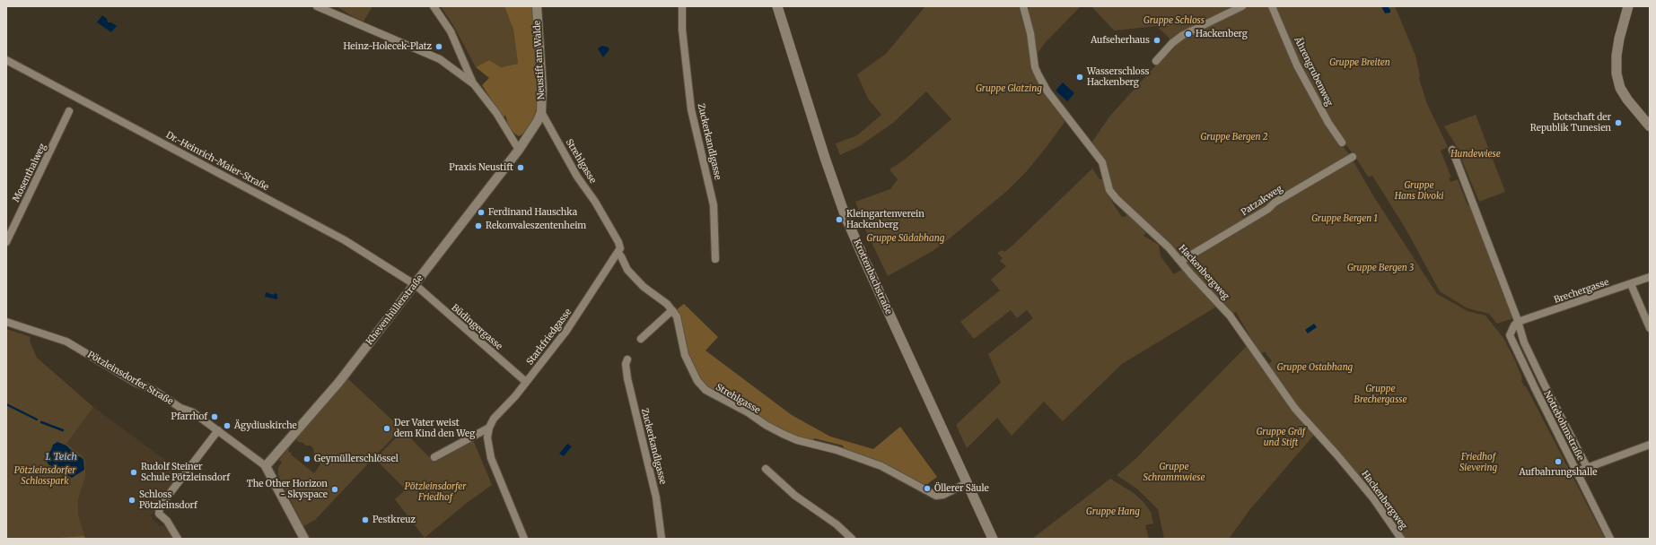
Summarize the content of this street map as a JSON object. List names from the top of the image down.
{
  "streets": {
    "main road": ["Krottenbachstraße"],
    "street": [
      "Neustift am Walde",
      "Ährengrubenweg",
      "Zuckerkandlgasse",
      "Dr.-Heinrich-Maier-Straße",
      "Strehlgasse",
      "Mosenthalweg",
      "Patzakweg",
      "Hackenbergweg",
      "Brechergasse",
      "Khevenhüllerstraße",
      "Büdingergasse",
      "Starkfriedgasse",
      "Pötzleinsdorfer Straße",
      "Nottebohmstraße"
    ]
  },
  "crossings": [
    ["Neustift am Walde", "Strehlgasse"],
    ["Neustift am Walde", "Khevenhüllerstraße"],
    ["Dr.-Heinrich-Maier-Straße", "Khevenhüllerstraße"],
    ["Dr.-Heinrich-Maier-Straße", "Büdingergasse"],
    ["Strehlgasse", "Krottenbachstraße"],
    ["Strehlgasse", "Starkfriedgasse"],
    ["Patzakweg", "Hackenbergweg"],
    ["Brechergasse", "Nottebohmstraße"],
    ["Khevenhüllerstraße", "Büdingergasse"],
    ["Khevenhüllerstraße", "Pötzleinsdorfer Straße"],
    ["Büdingergasse", "Starkfriedgasse"]
  ],
  "water": ["1. Teich"],
  "parks": [
    "Gruppe Schloss",
    "Gruppe Breiten",
    "Gruppe Glatzing",
    "Gruppe Bergen 2",
    "Hundewiese",
    "Gruppe Hans Divoki",
    "Gruppe Bergen 1",
    "Gruppe Südabhang",
    "Gruppe Bergen 3",
    "Gruppe Ostabhang",
    "Gruppe Brechergasse",
    "Gruppe Gräf und Stift",
    "Friedhof Sievering",
    "Gruppe Schrammwiese",
    "Pötzleinsdorfer Schlosspark",
    "Pötzleinsdorfer Friedhof",
    "Gruppe Hang"
  ],
  "places": [
    "Hackenberg",
    "Aufseherhaus",
    "Heinz-Holecek-Platz",
    "Wasserschloss Hackenberg",
    "Botschaft der Republik Tunesien",
    "Praxis Neustift",
    "Ferdinand Hauschka",
    "Kleingartenverein Hackenberg",
    "Rekonvaleszentenheim",
    "Pfarrhof",
    "Ägydiuskirche",
    "Der Vater weist dem Kind den Weg",
    "Geymüllerschlössel",
    "Aufbahrungshalle",
    "Rudolf Steiner Schule Pötzleinsdorf",
    "Öllerer Säule",
    "The Other Horizon - Skyspace",
    "Schloss Pötzleinsdorf",
    "Pestkreuz"
  ]
}
